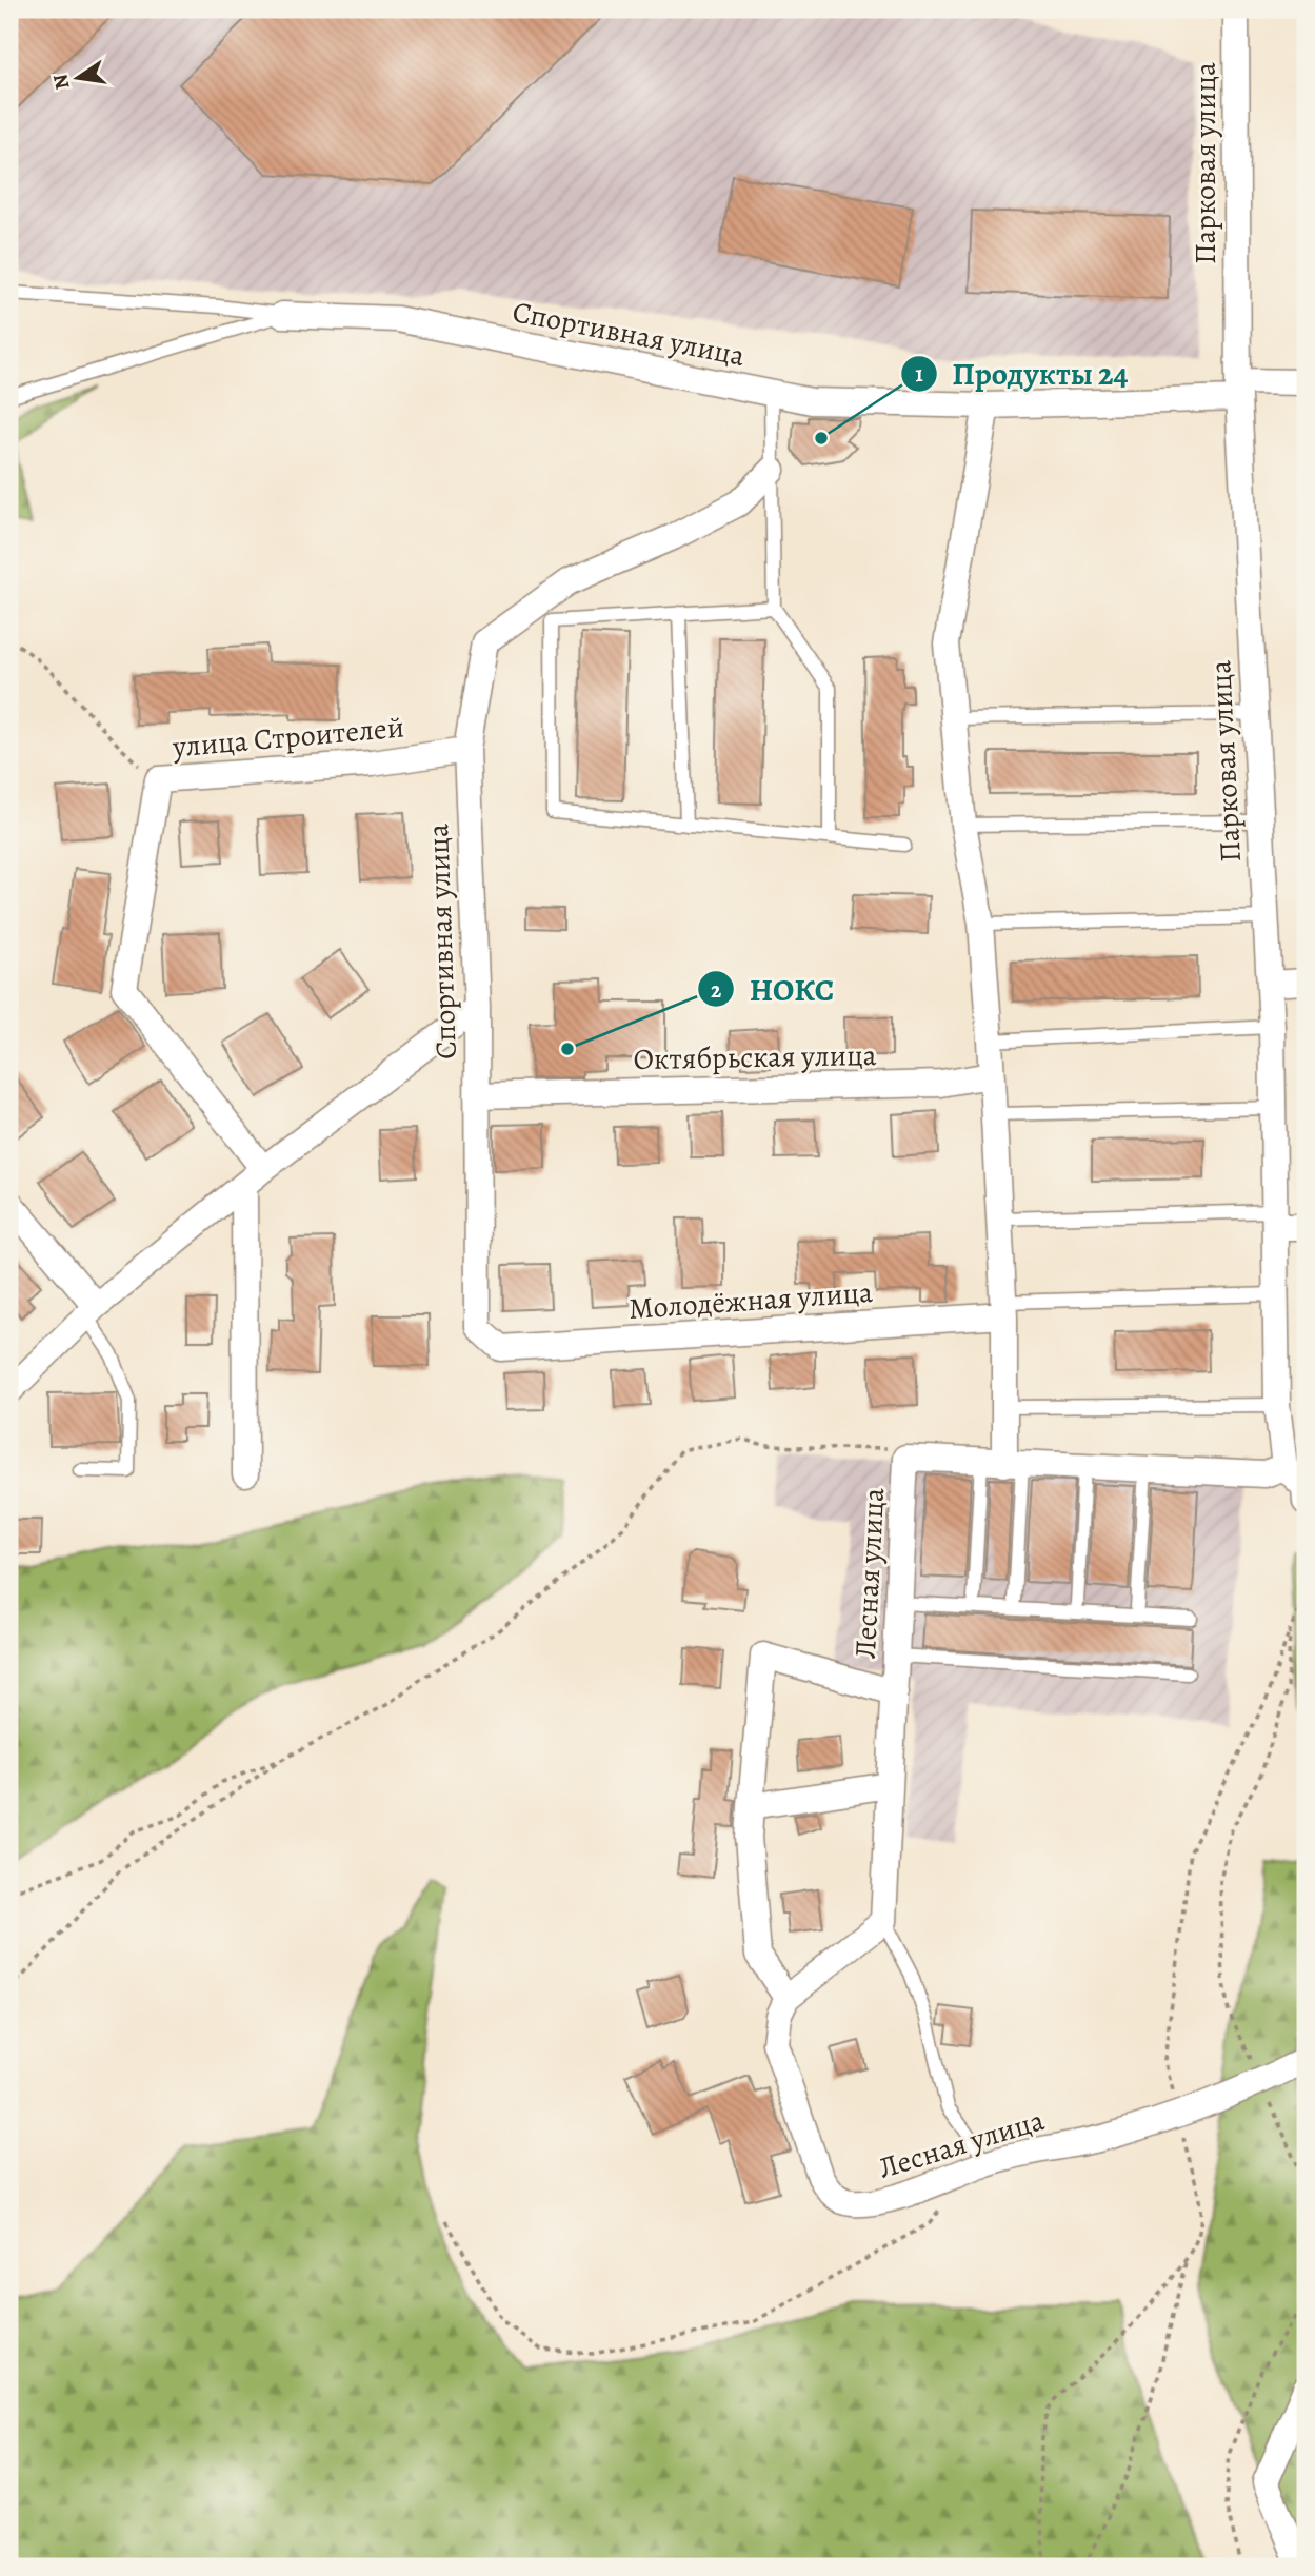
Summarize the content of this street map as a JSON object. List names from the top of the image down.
{
  "streets": {
    "street": [
      "Парковая улица",
      "Спортивная улица",
      "улица Строителей",
      "Октябрьская улица",
      "Молодёжная улица",
      "Лесная улица"
    ]
  },
  "crossings": [
    ["Парковая улица", "Спортивная улица"],
    ["Спортивная улица", "улица Строителей"],
    ["Спортивная улица", "Октябрьская улица"],
    ["Спортивная улица", "Молодёжная улица"]
  ],
  "places": ["Продукты 24", "НОКС"],
  "north": "left"
}
